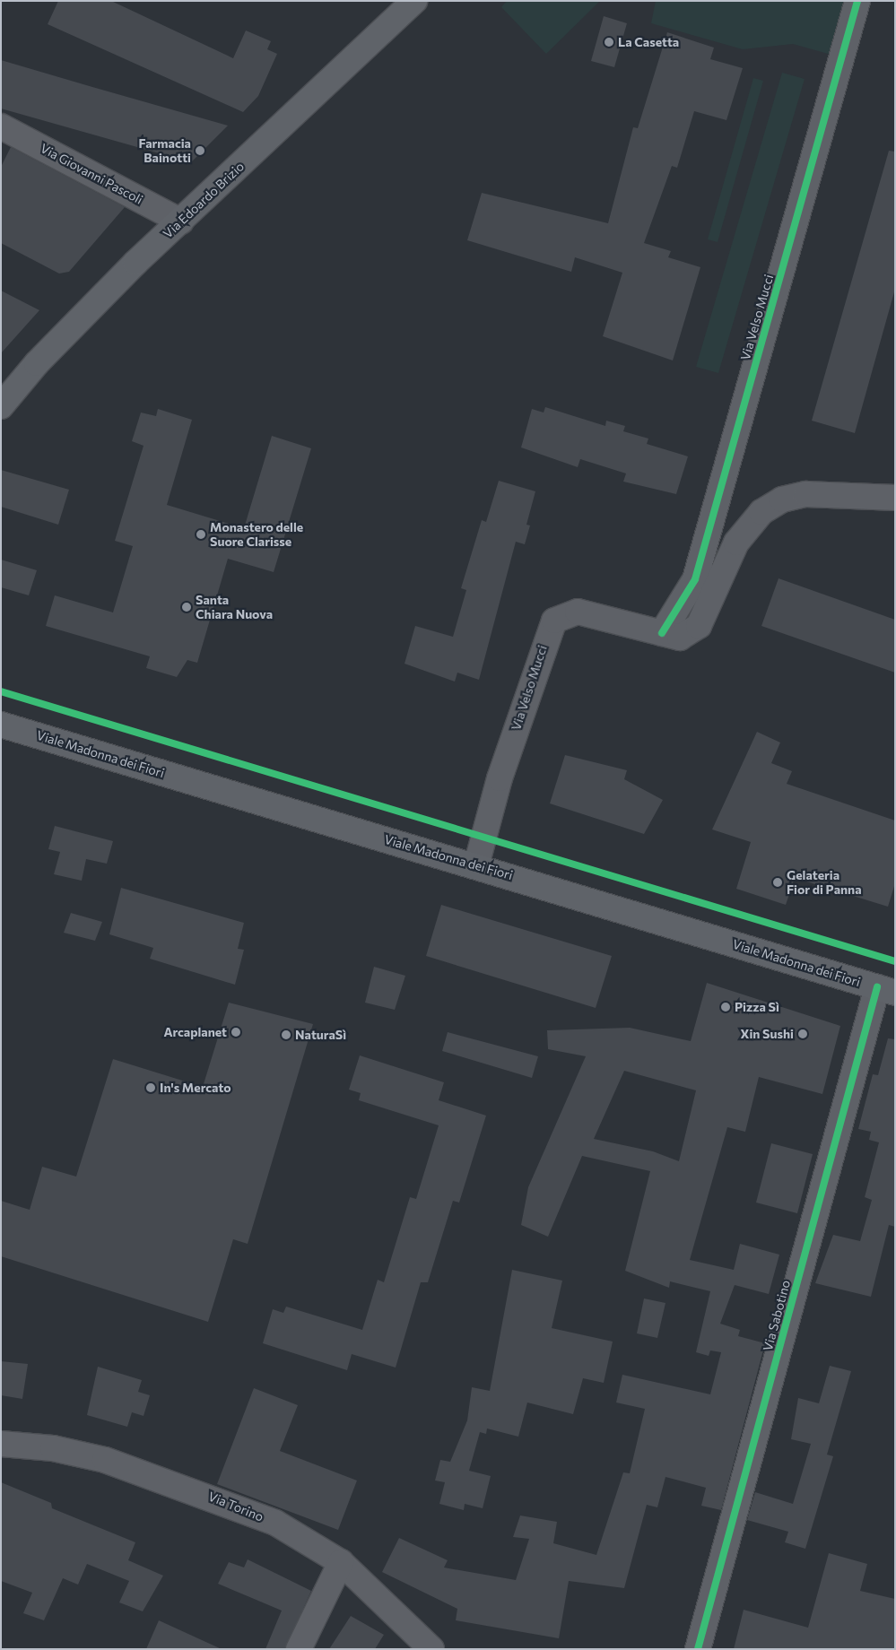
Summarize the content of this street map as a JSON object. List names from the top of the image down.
{
  "streets": {
    "main road": ["Via Edoardo Brizio", "Viale Madonna dei Fiori"],
    "street": [
      "Via Giovanni Pascoli",
      "Via Velso Mucci",
      "Via Sabotino",
      "Via Torino"
    ]
  },
  "crossings": [
    ["Via Giovanni Pascoli", "Via Edoardo Brizio"],
    ["Via Velso Mucci", "Viale Madonna dei Fiori"],
    ["Viale Madonna dei Fiori", "Via Sabotino"]
  ],
  "places": [
    "La Casetta",
    "Farmacia Bainotti",
    "Monastero delle Suore Clarisse",
    "Santa Chiara Nuova",
    "Gelateria Fior di Panna",
    "Pizza Sì",
    "Arcaplanet",
    "Xin Sushi",
    "NaturaSì",
    "In's Mercato"
  ]
}
